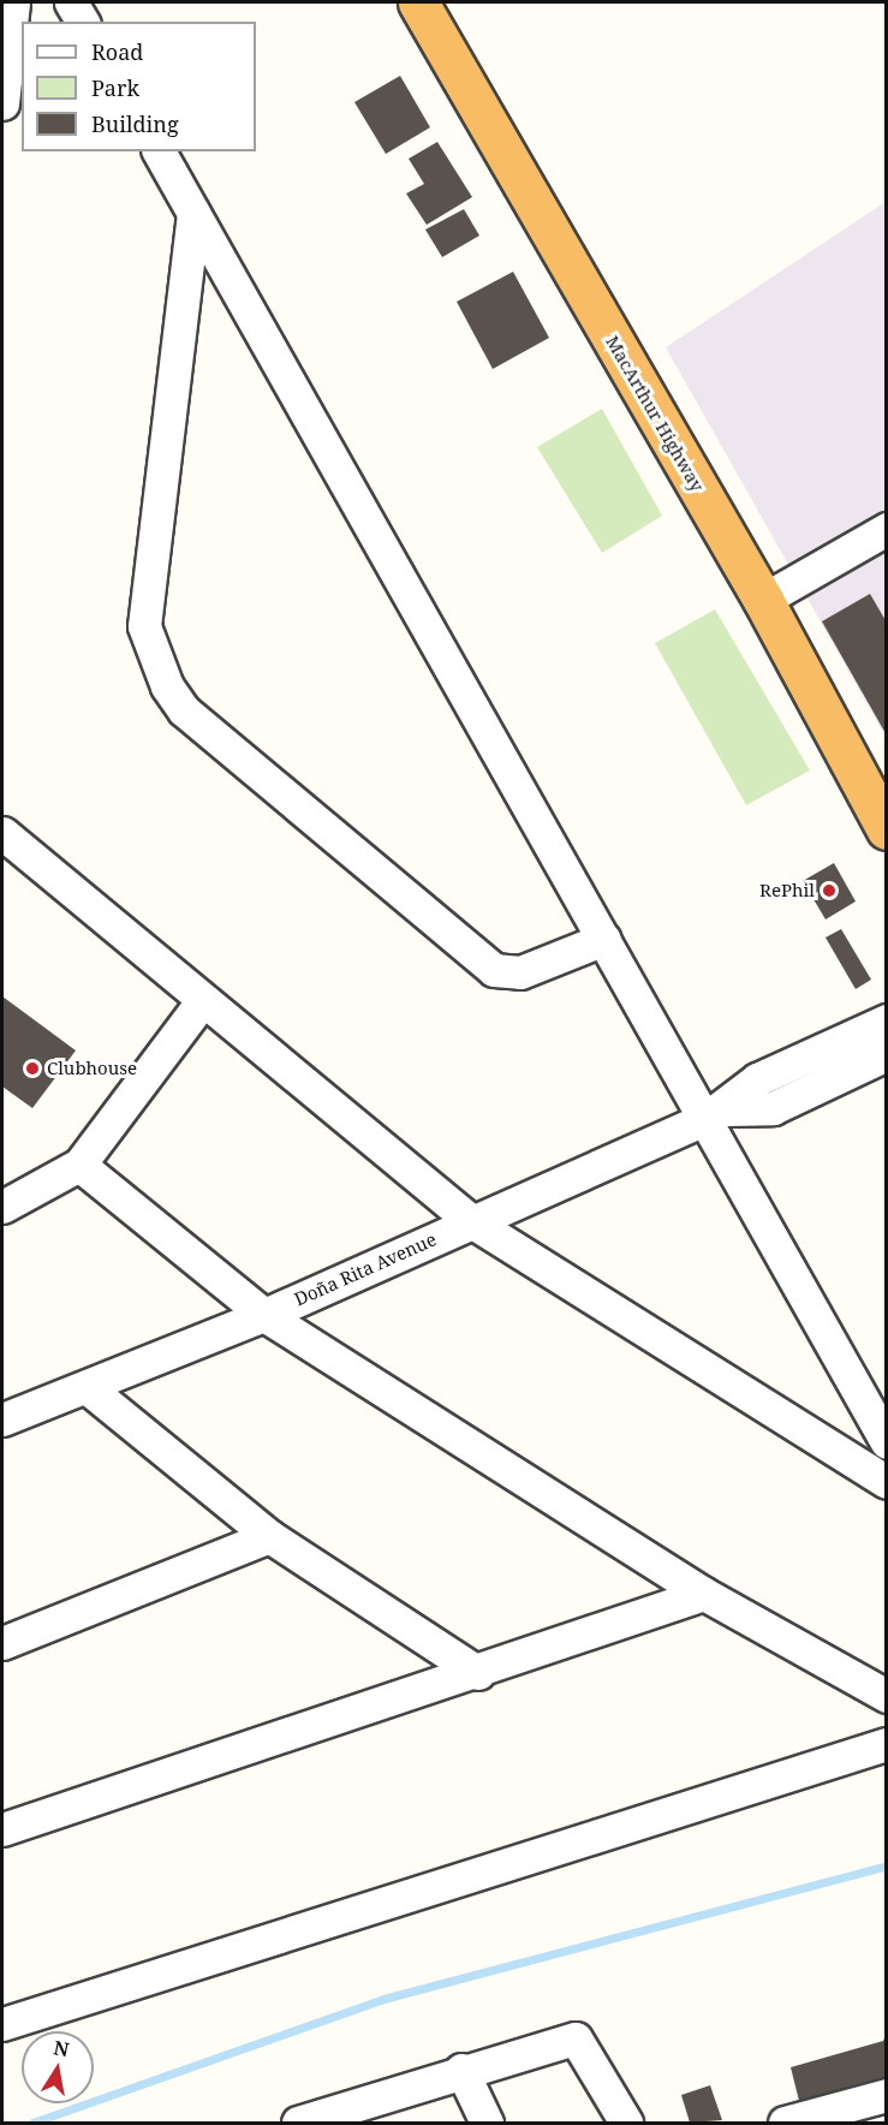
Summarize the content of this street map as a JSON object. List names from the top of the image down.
{
  "streets": {
    "highway": ["MacArthur Highway"],
    "street": ["Doña Rita Avenue"]
  },
  "places": ["RePhil", "Clubhouse"],
  "legend": ["Road", "Park", "Building"],
  "north": "top"
}
